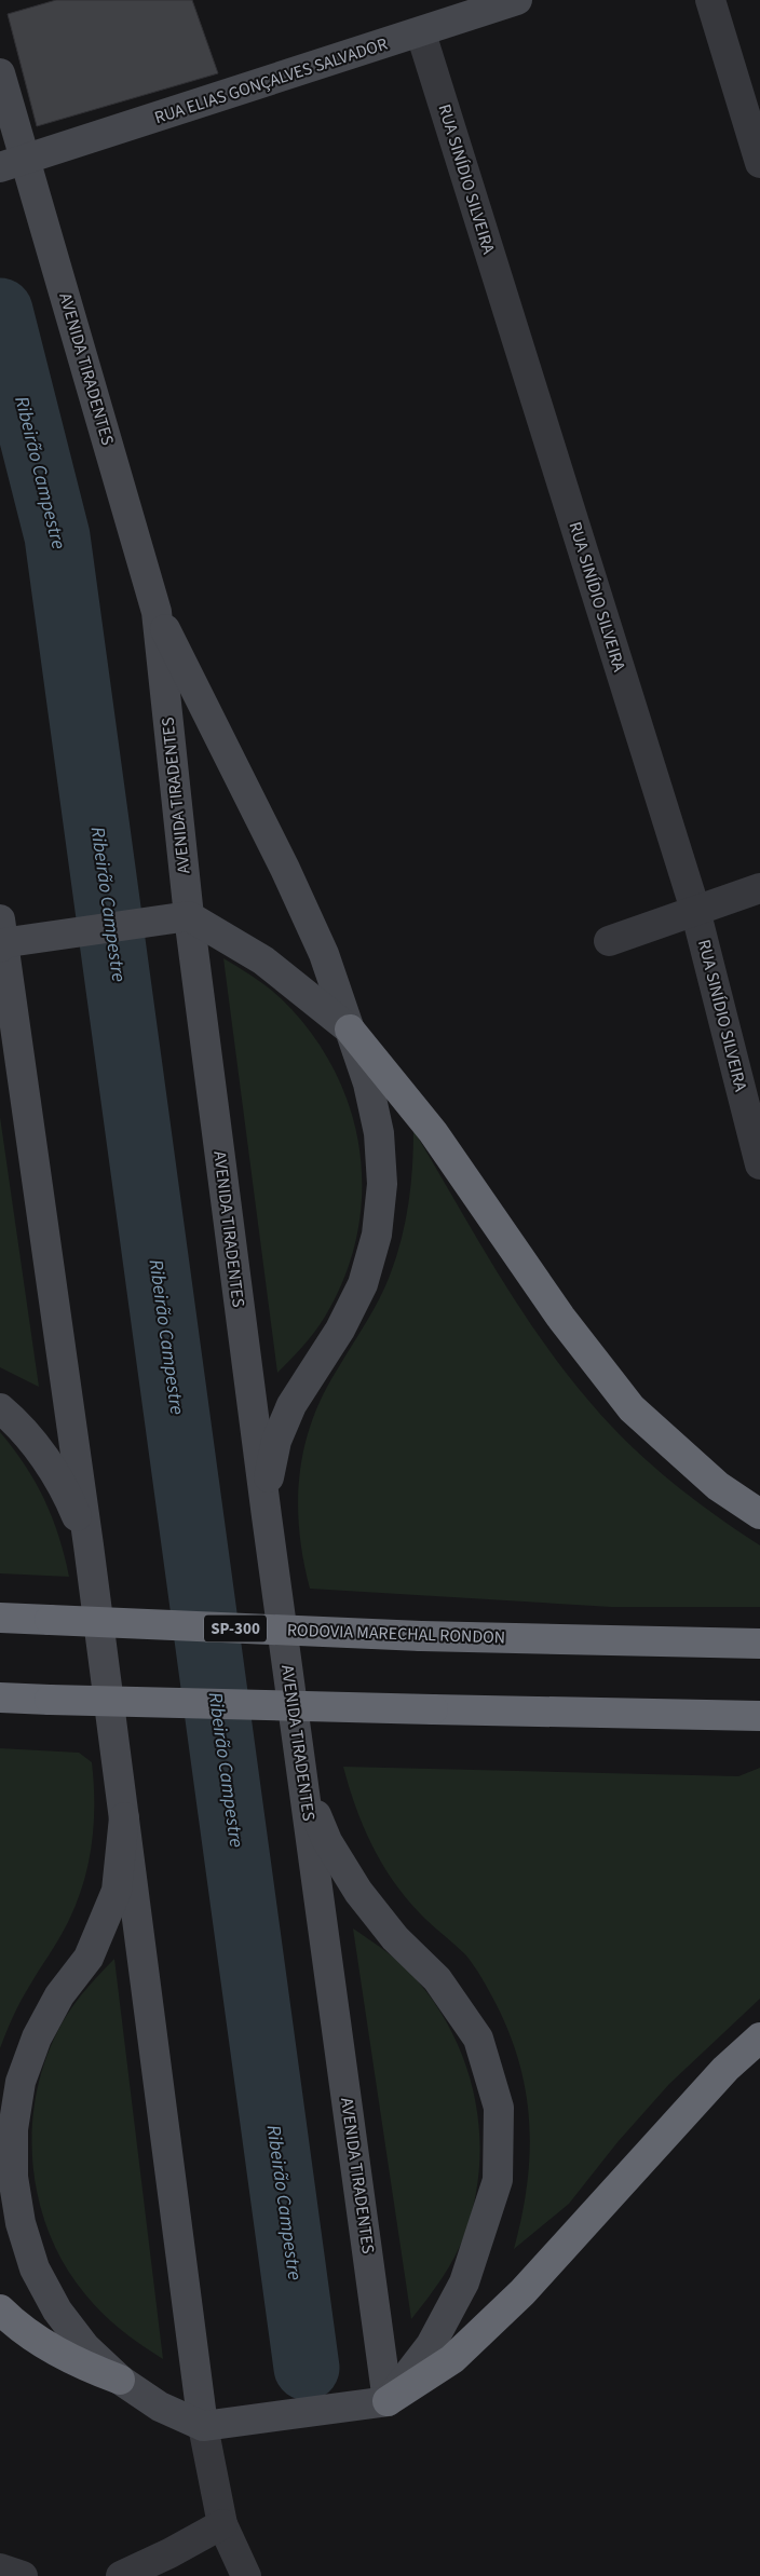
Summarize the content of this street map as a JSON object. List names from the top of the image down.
{
  "streets": {
    "highway": ["SP-300", "RODOVIA MARECHAL RONDON"],
    "main road": ["RUA ELIAS GONÇALVES SALVADOR", "AVENIDA TIRADENTES"],
    "street": ["RUA SINÍDIO SILVEIRA"]
  },
  "crossings": [
    ["RUA ELIAS GONÇALVES SALVADOR", "RUA SINÍDIO SILVEIRA"],
    ["RUA ELIAS GONÇALVES SALVADOR", "AVENIDA TIRADENTES"]
  ],
  "water": ["Ribeirão Campestre"]
}
